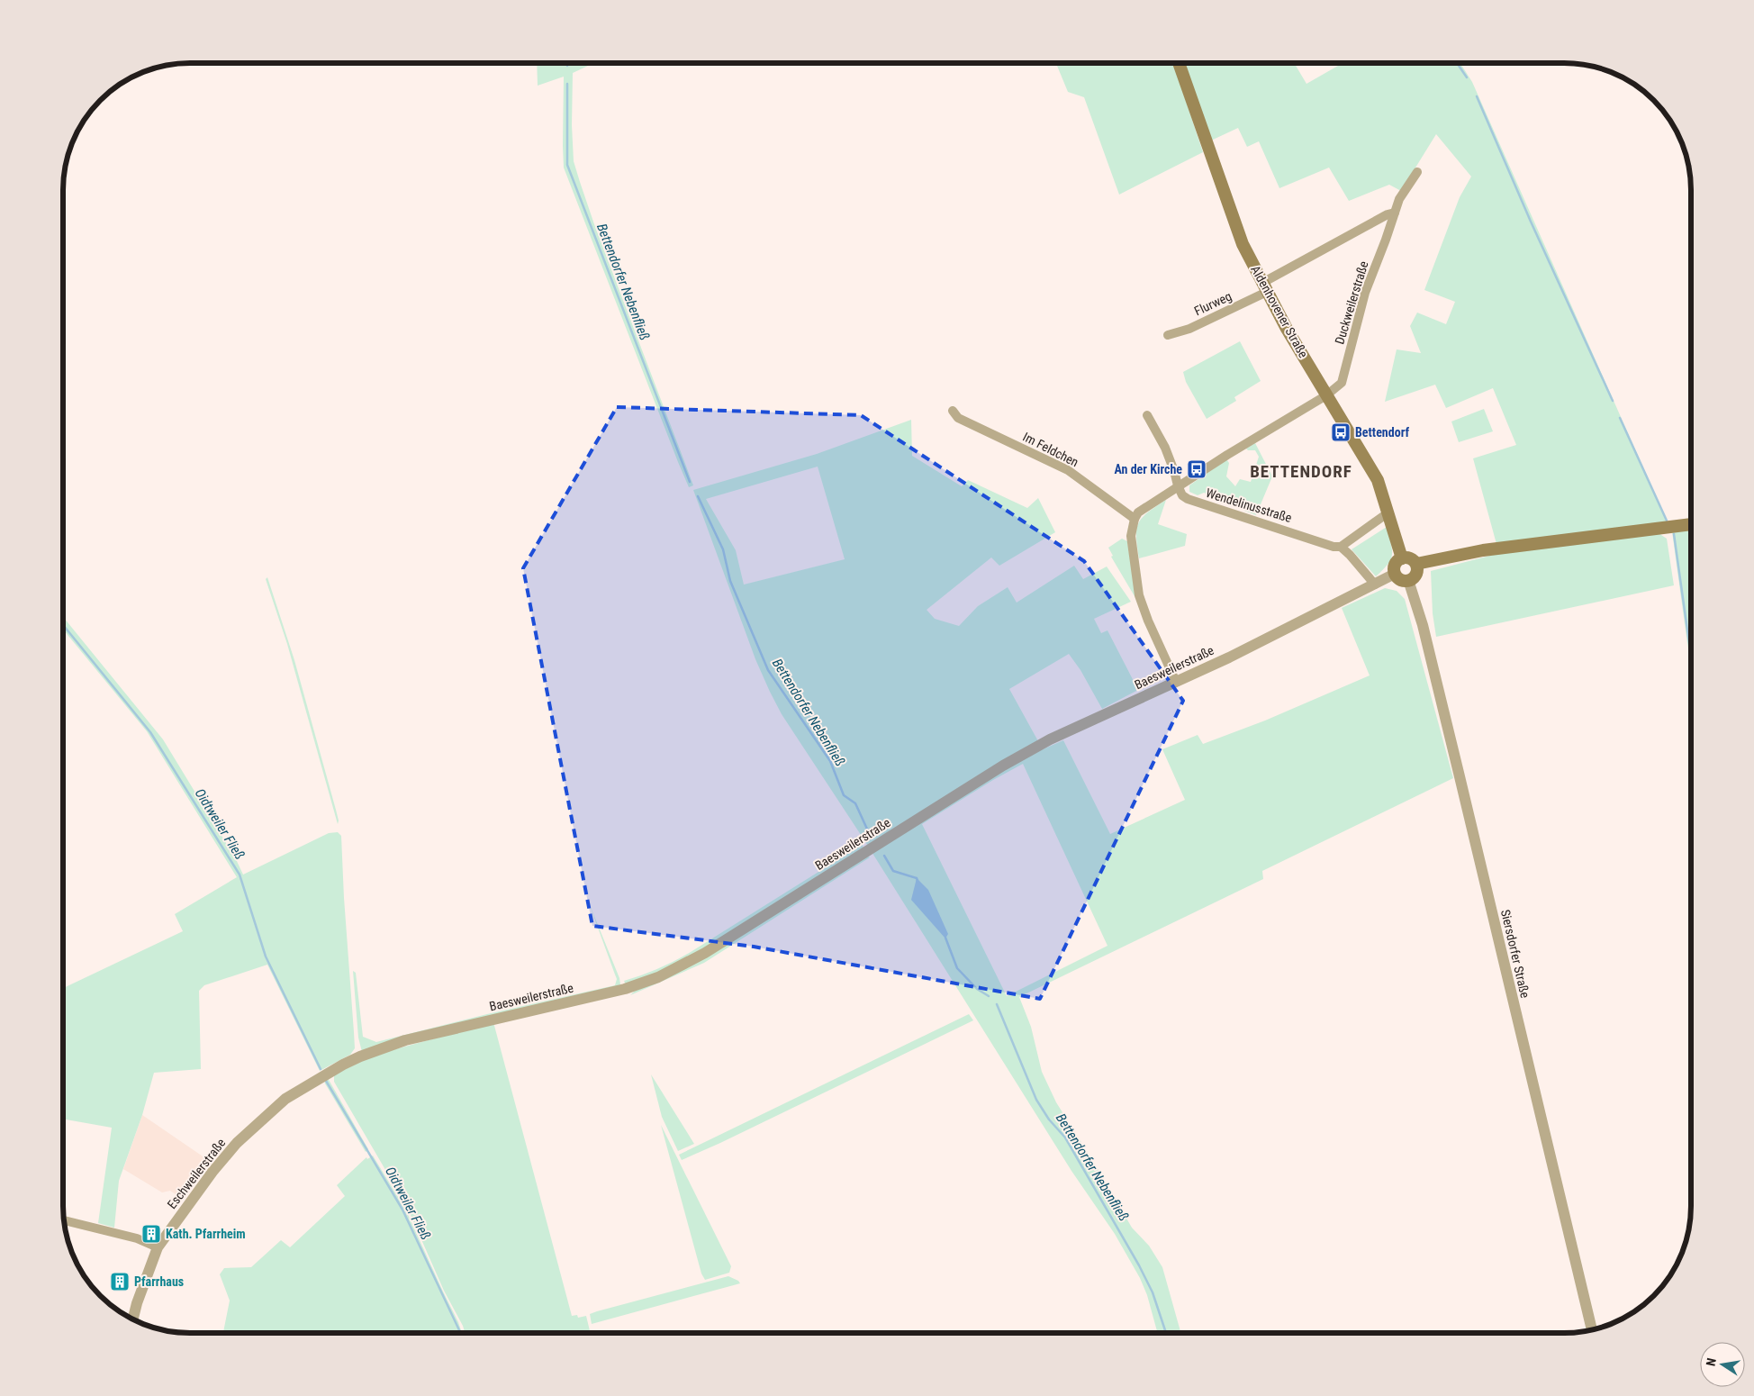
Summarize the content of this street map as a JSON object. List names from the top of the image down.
{
  "streets": {
    "main road": ["Aldenhovener Straße"],
    "street": [
      "Duckweilerstraße",
      "Flurweg",
      "Im Feldchen",
      "Wendelinusstraße",
      "Baesweilerstraße",
      "Siersdorfer Straße",
      "Eschweilerstraße"
    ]
  },
  "crossings": [
    ["Duckweilerstraße", "Aldenhovener Straße"],
    ["Flurweg", "Aldenhovener Straße"],
    ["Aldenhovener Straße", "Baesweilerstraße"],
    ["Aldenhovener Straße", "Siersdorfer Straße"],
    ["Baesweilerstraße", "Siersdorfer Straße"],
    ["Baesweilerstraße", "Eschweilerstraße"]
  ],
  "districts": ["BETTENDORF"],
  "water": ["Bettendorfer Nebenfließ", "Oidtweiler Fließ"],
  "places": {
    "bus stop": ["Bettendorf", "An der Kirche"],
    "building": ["Kath. Pfarrheim", "Pfarrhaus"]
  },
  "north": "left"
}
